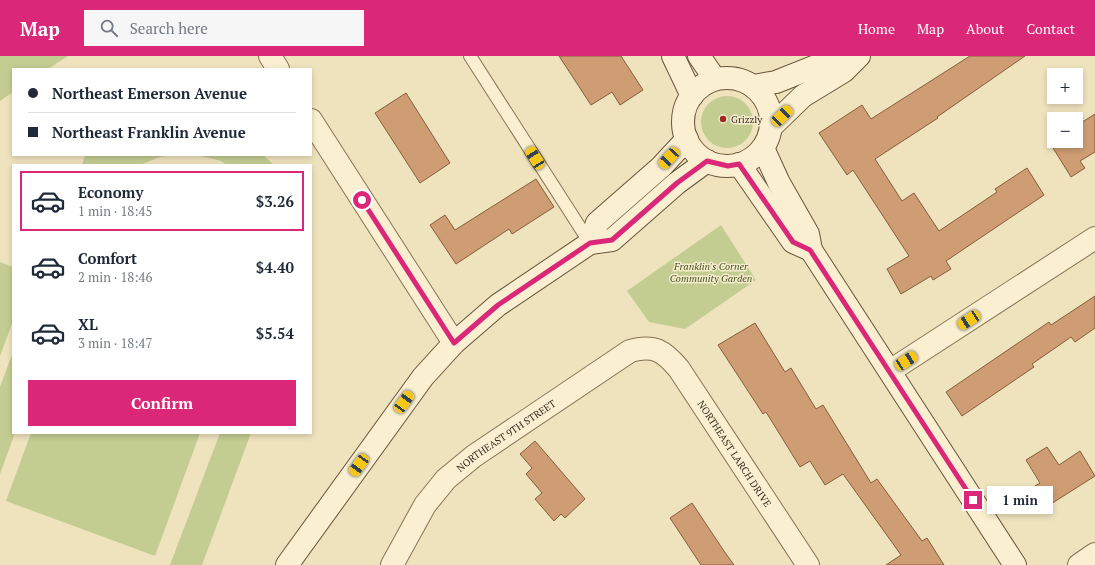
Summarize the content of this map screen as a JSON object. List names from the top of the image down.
{
  "streets": {
    "street": ["NORTHEAST 9TH STREET", "NORTHEAST LARCH DRIVE"]
  },
  "crossings": [
    ["NORTHEAST 9TH STREET", "NORTHEAST LARCH DRIVE"]
  ],
  "parks": ["Franklin's Corner Community Garden"],
  "places": ["Grizzly"],
  "page": {
    "header": "Map",
    "search": "Search here",
    "nav": [
      "Home",
      "Map",
      "About",
      "Contact"
    ],
    "map_buttons": ["+", "−"],
    "banner": ["Northeast Emerson Avenue", "Northeast Franklin Avenue"],
    "list": [
      {
        "name": "Economy",
        "note": "1 min · 18:45",
        "value": "$3.26"
      },
      {
        "name": "Comfort",
        "note": "2 min · 18:46",
        "value": "$4.40"
      },
      {
        "name": "XL",
        "note": "3 min · 18:47",
        "value": "$5.54"
      }
    ],
    "buttons": "Confirm",
    "bubble": "1 min"
  }
}
